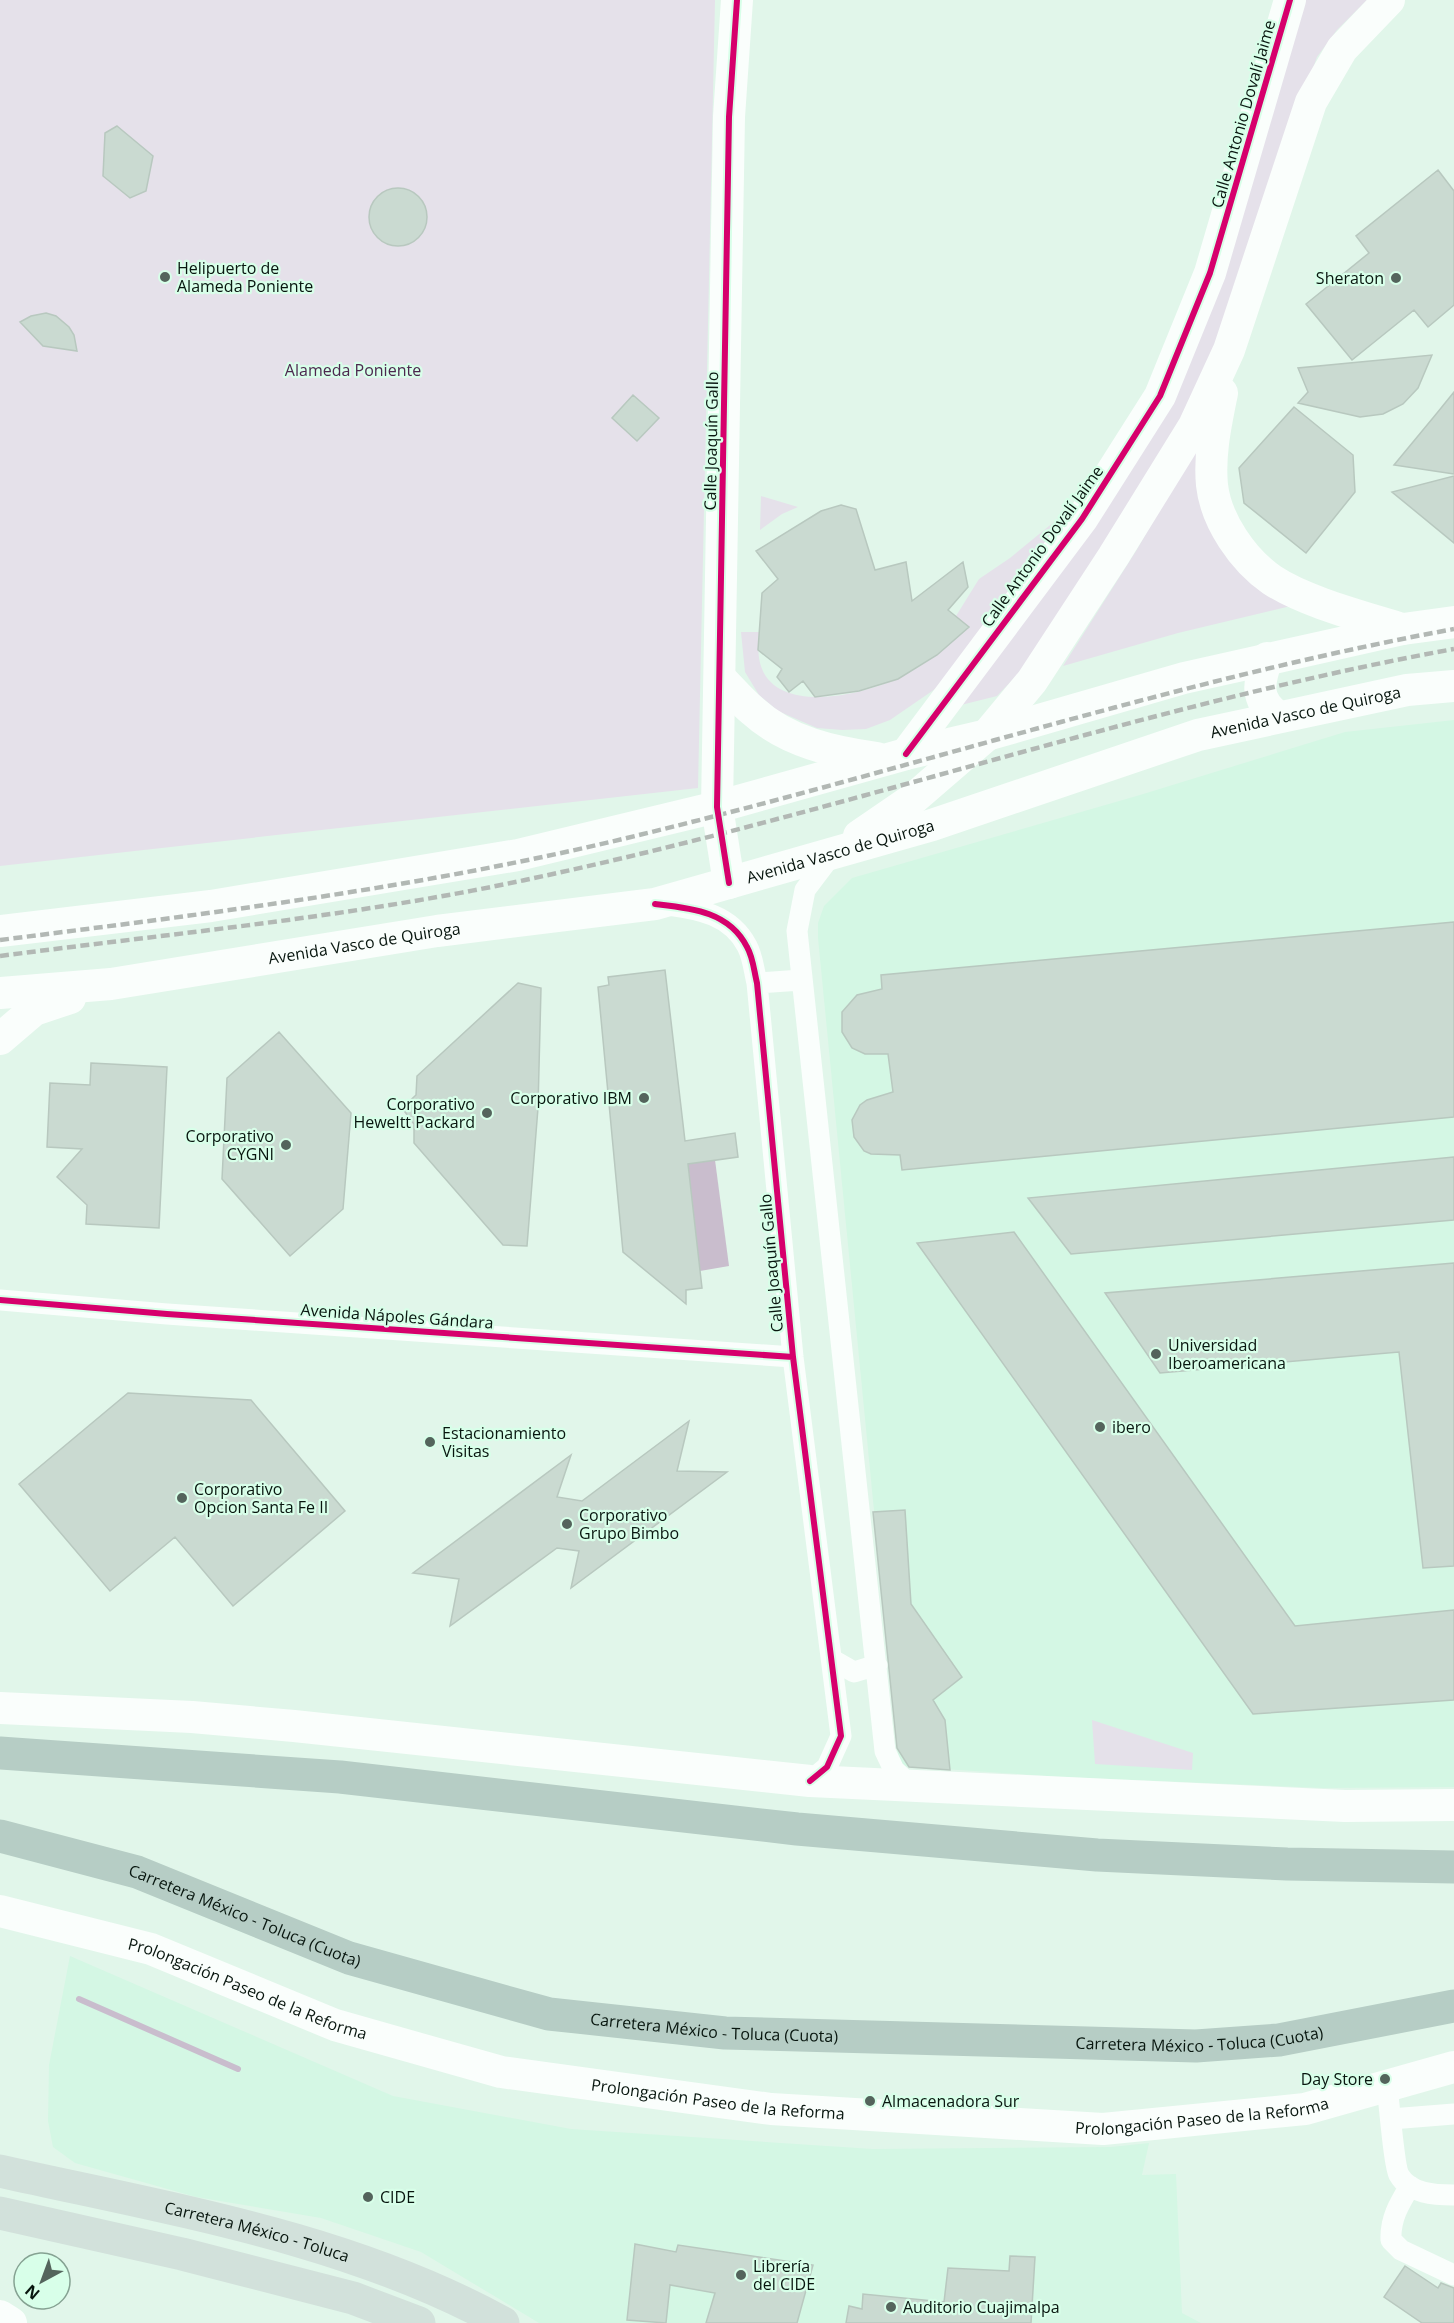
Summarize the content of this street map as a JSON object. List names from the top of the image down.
{
  "streets": {
    "highway": ["Carretera México - Toluca (Cuota)"],
    "main road": [
      "Calle Antonio Dovalí Jaime",
      "Calle Joaquín Gallo",
      "Avenida Vasco de Quiroga",
      "Prolongación Paseo de la Reforma",
      "Carretera México - Toluca"
    ],
    "street": ["Avenida Nápoles Gándara"]
  },
  "crossings": [
    ["Calle Joaquín Gallo", "Avenida Vasco de Quiroga"],
    ["Calle Joaquín Gallo", "Avenida Nápoles Gándara"]
  ],
  "parks": ["Alameda Poniente"],
  "places": [
    "Helipuerto de Alameda Poniente",
    "Sheraton",
    "Corporativo IBM",
    "Corporativo Heweltt Packard",
    "Corporativo CYGNI",
    "Universidad Iberoamericana",
    "ibero",
    "Estacionamiento Visitas",
    "Corporativo Opcion Santa Fe II",
    "Corporativo Grupo Bimbo",
    "Day Store",
    "Almacenadora Sur",
    "CIDE",
    "Librería del CIDE",
    "Auditorio Cuajimalpa"
  ],
  "north": "bottom left"
}
